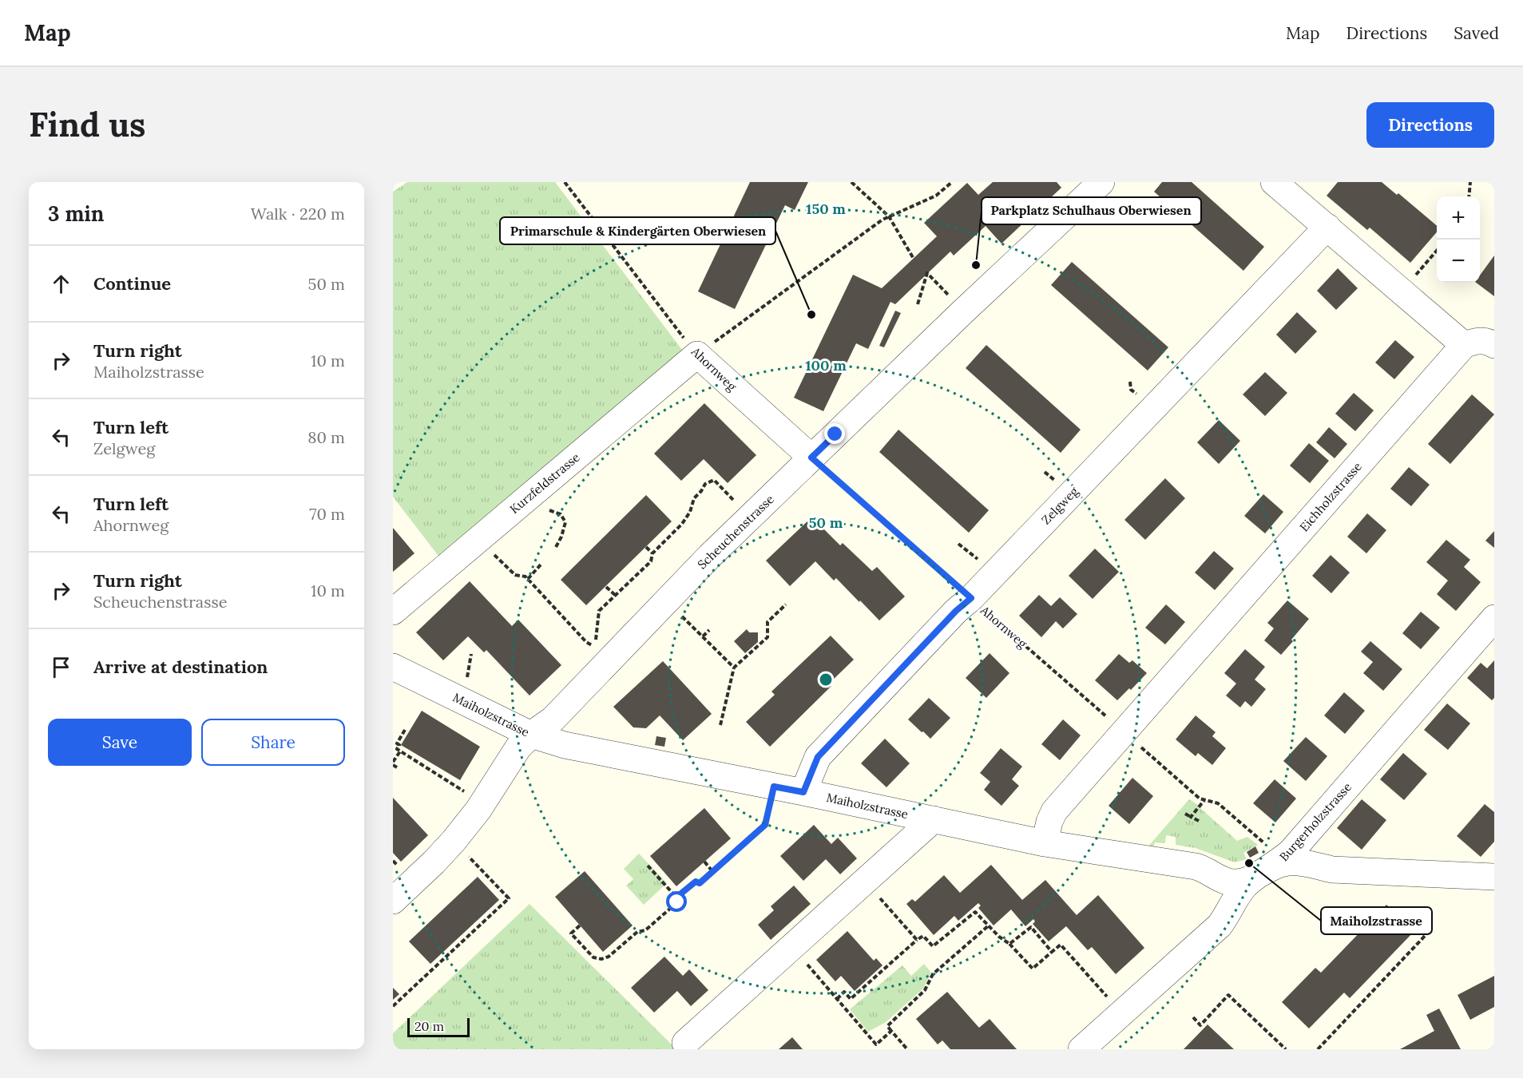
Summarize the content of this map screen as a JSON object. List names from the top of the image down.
{
  "streets": {
    "street": [
      "Ahornweg",
      "Kurzfeldstrasse",
      "Eichholzstrasse",
      "Zelgweg",
      "Scheuchenstrasse",
      "Maiholzstrasse",
      "Burgerholzstrasse"
    ]
  },
  "crossings": [
    ["Ahornweg", "Kurzfeldstrasse"],
    ["Ahornweg", "Eichholzstrasse"],
    ["Ahornweg", "Zelgweg"],
    ["Ahornweg", "Scheuchenstrasse"],
    ["Ahornweg", "Burgerholzstrasse"],
    ["Eichholzstrasse", "Maiholzstrasse"],
    ["Zelgweg", "Maiholzstrasse"],
    ["Scheuchenstrasse", "Maiholzstrasse"],
    ["Maiholzstrasse", "Burgerholzstrasse"]
  ],
  "places": ["Parkplatz Schulhaus Oberwiesen", "Primarschule & Kindergärten Oberwiesen", "Maiholzstrasse"],
  "scale_bar": "20 m",
  "page": {
    "header": "Map",
    "nav": ["Map", "Directions", "Saved"],
    "buttons": [
      "Directions",
      ["Save", "Share"]
    ],
    "title": "Find us",
    "heading": ["3 min", "Walk · 220 m"],
    "map_buttons": ["+", "−"],
    "list": [
      ["Continue", "50 m"],
      ["Turn right", "Maiholzstrasse", "10 m"],
      ["Turn left", "Zelgweg", "80 m"],
      ["Turn left", "Ahornweg", "70 m"],
      ["Turn right", "Scheuchenstrasse", "10 m"],
      "Arrive at destination"
    ],
    "scale": "20 m"
  },
  "rings": ["150 m", "100 m", "50 m"]
}
